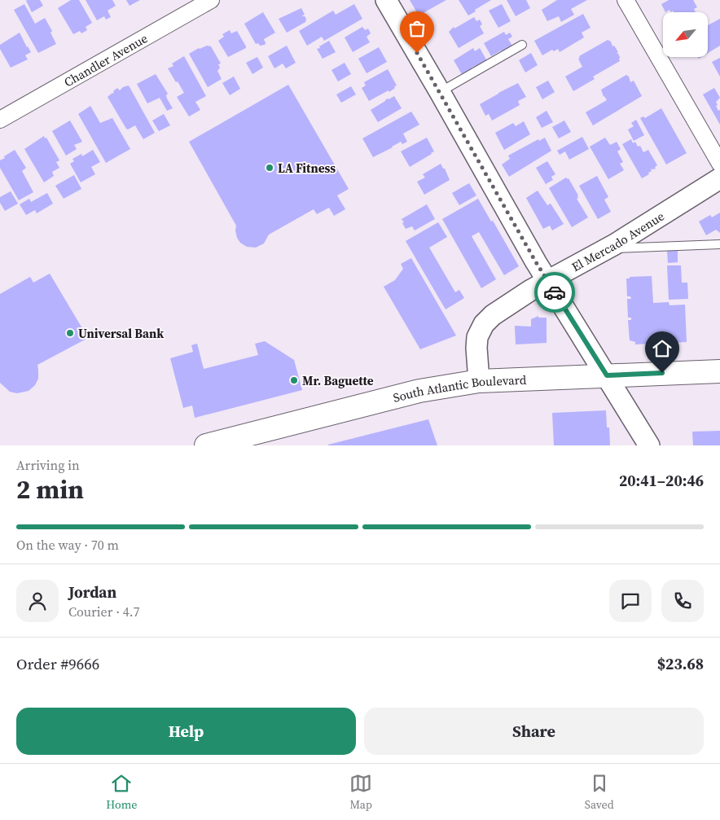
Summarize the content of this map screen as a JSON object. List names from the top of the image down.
{
  "streets": {
    "main road": ["South Atlantic Boulevard"],
    "street": ["Chandler Avenue", "El Mercado Avenue"]
  },
  "crossings": [
    ["El Mercado Avenue", "South Atlantic Boulevard"]
  ],
  "places": ["LA Fitness", "Universal Bank", "Mr. Baguette"],
  "north": "bottom left",
  "page": {
    "heading": ["2 min", "Arriving in", "20:41–20:46"],
    "panel": [
      "Jordan",
      "Courier · 4.7",
      "Order #9666",
      "$23.68"
    ],
    "bar": "On the way · 70 m",
    "buttons": ["Help", "Share"],
    "tabs": ["Home", "Map", "Saved"]
  }
}
